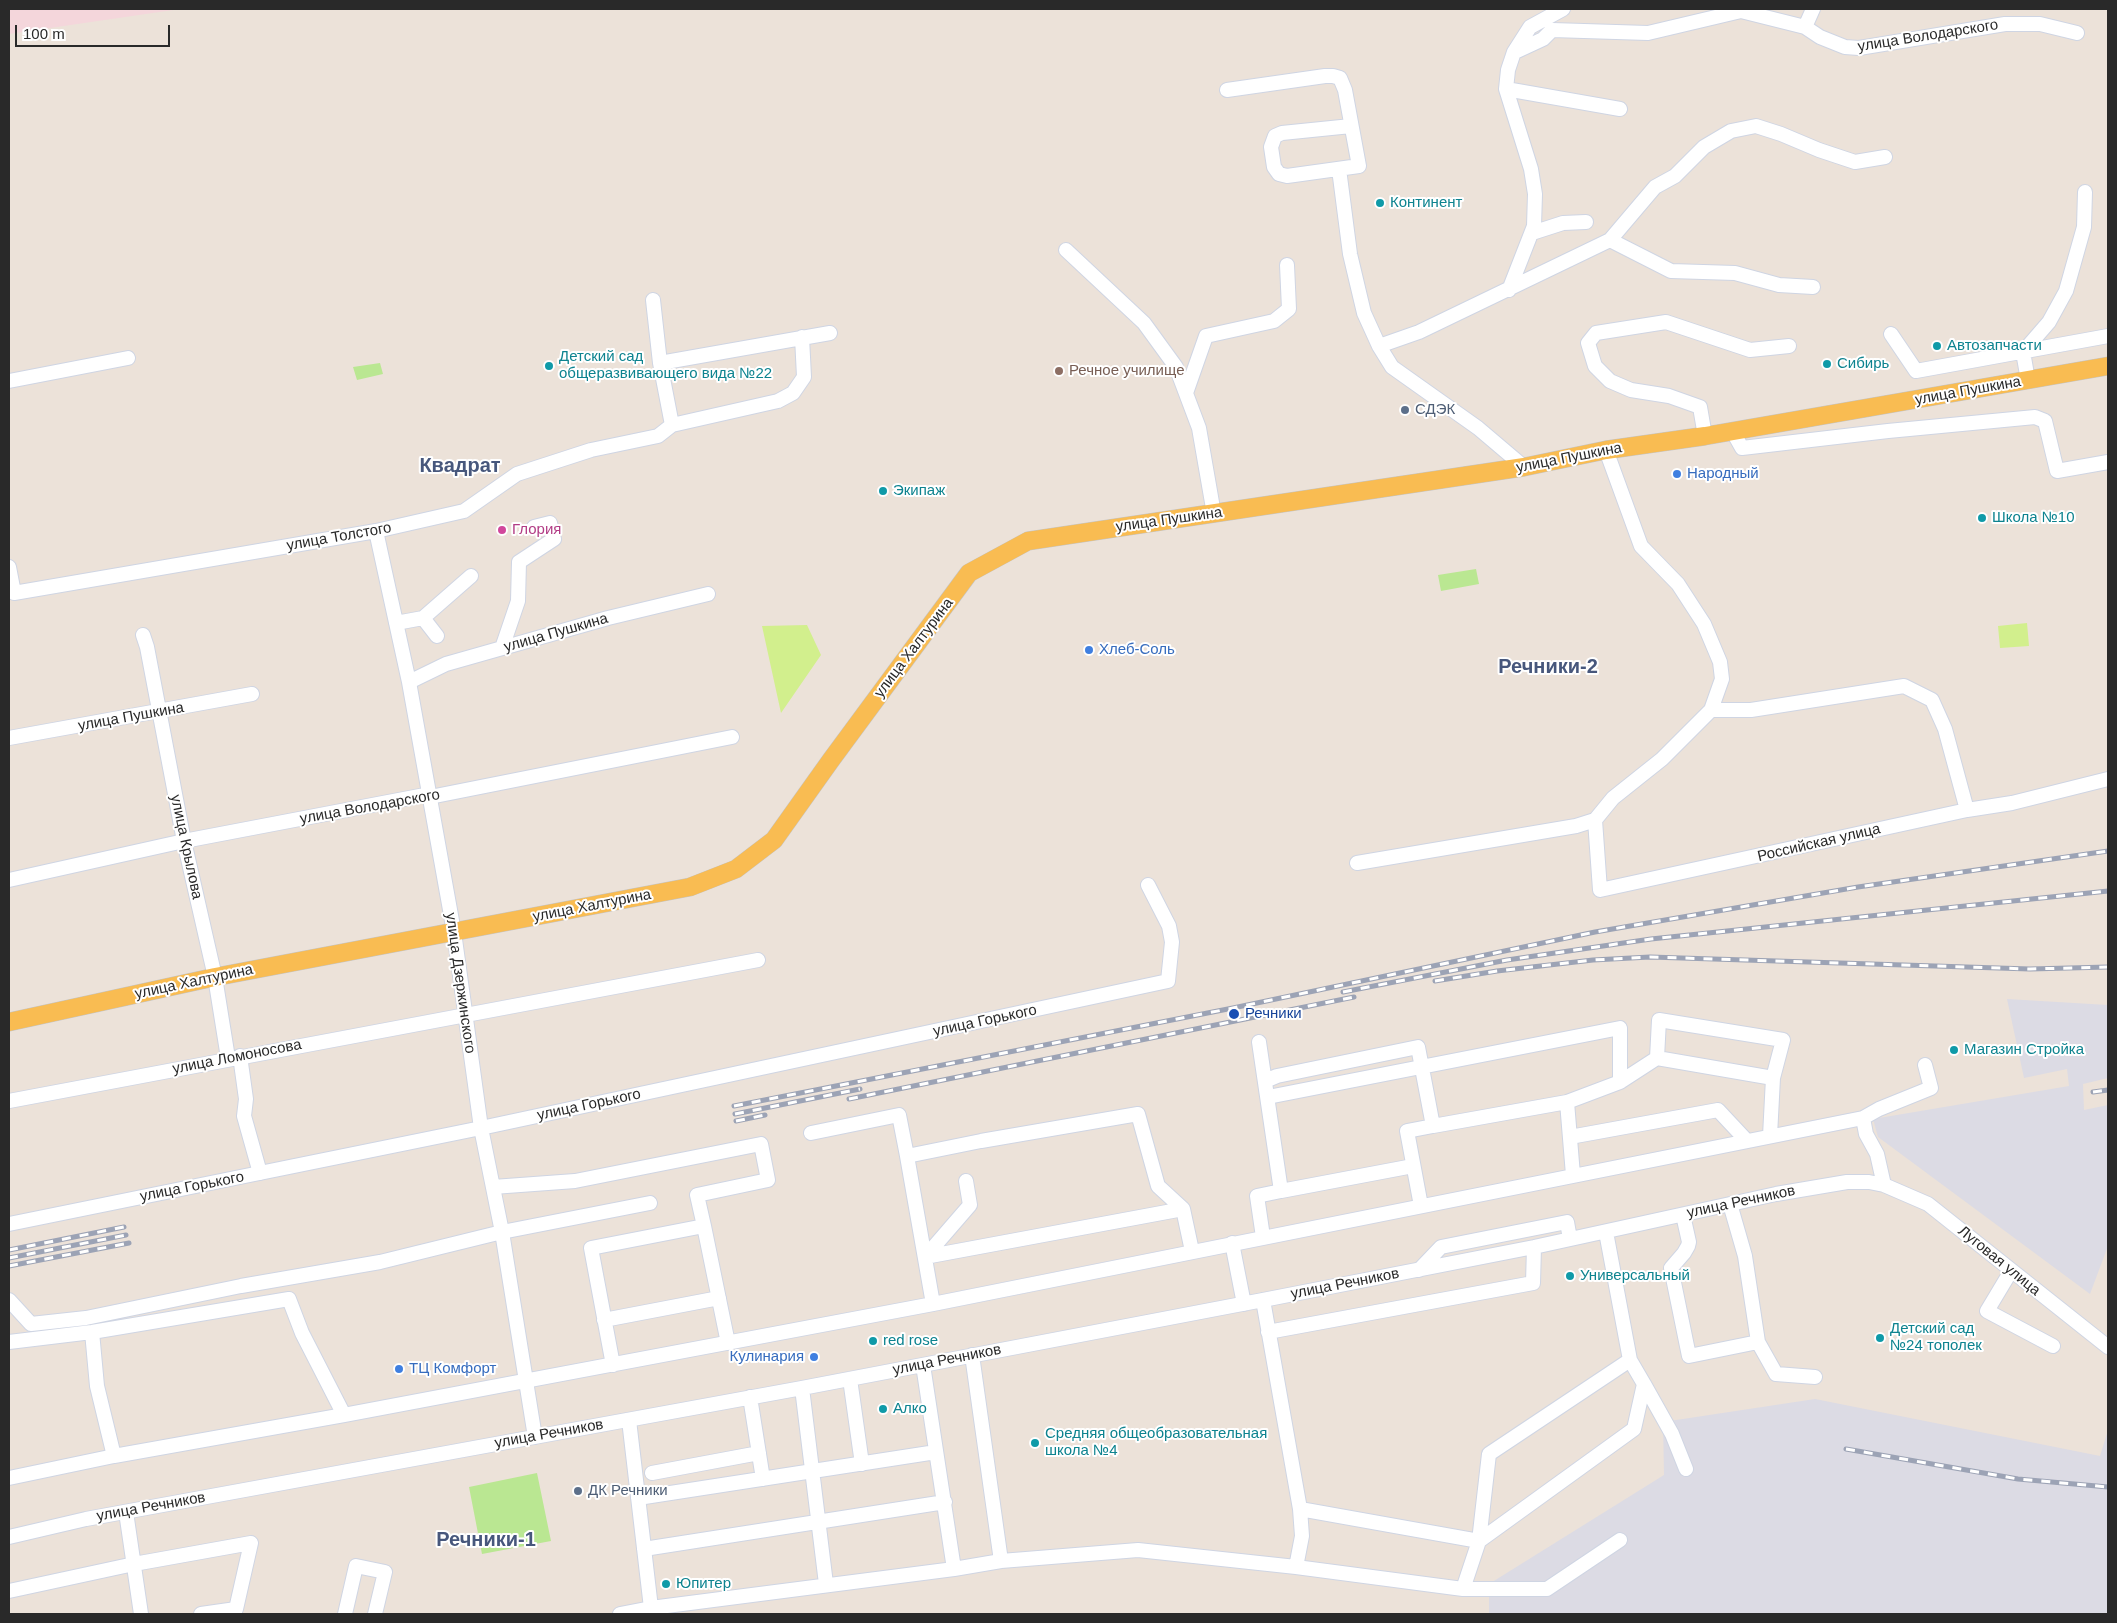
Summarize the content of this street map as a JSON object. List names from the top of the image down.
{
  "streets": {
    "main road": ["улица Пушкина", "улица Халтурина"],
    "street": [
      "улица Володарского",
      "улица Толстого",
      "Российская улица",
      "улица Крылова",
      "улица Дзержинского",
      "улица Горького",
      "улица Ломоносова",
      "улица Речников",
      "Луговая улица"
    ]
  },
  "crossings": [
    ["улица Володарского", "улица Крылова"],
    ["улица Володарского", "улица Дзержинского"],
    ["улица Пушкина", "улица Халтурина"],
    ["улица Пушкина", "улица Крылова"],
    ["улица Пушкина", "улица Дзержинского"],
    ["улица Толстого", "улица Дзержинского"],
    ["улица Халтурина", "улица Крылова"],
    ["улица Халтурина", "улица Дзержинского"],
    ["улица Крылова", "улица Горького"],
    ["улица Крылова", "улица Ломоносова"],
    ["улица Дзержинского", "улица Горького"],
    ["улица Дзержинского", "улица Ломоносова"],
    ["улица Дзержинского", "улица Речников"],
    ["улица Речников", "Луговая улица"]
  ],
  "districts": ["Квадрат", "Речники-2", "Речники-1"],
  "places": [
    "Континент",
    "Автозапчасти",
    "Сибирь",
    "Детский сад общеразвивающего вида №22",
    "Речное училище",
    "СДЭК",
    "Народный",
    "Экипаж",
    "Школа №10",
    "Глория",
    "Хлеб-Соль",
    "Речники",
    "Магазин Стройка",
    "Универсальный",
    "Детский сад №24 тополек",
    "red rose",
    "Кулинария",
    "ТЦ Комфорт",
    "Алко",
    "Средняя общеобразовательная школа №4",
    "ДК Речники",
    "Юпитер"
  ],
  "scale_bar": "100 m"
}
